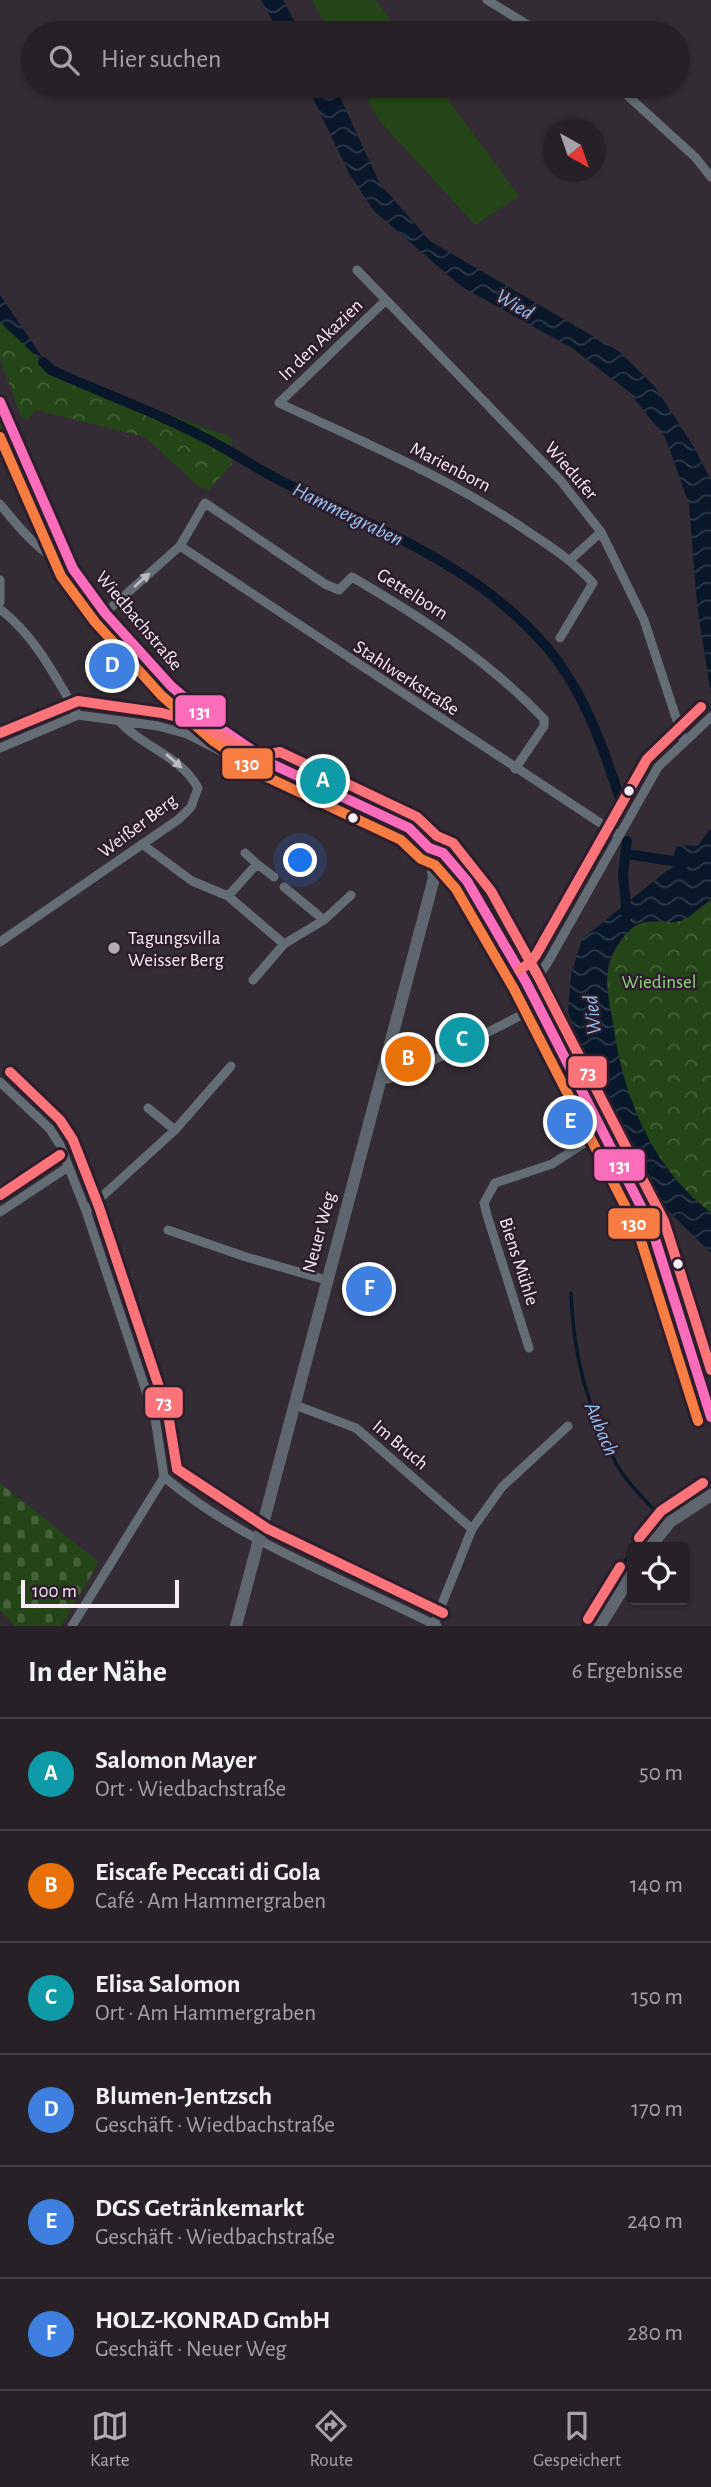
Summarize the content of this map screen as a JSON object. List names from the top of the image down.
{
  "streets": {
    "main road": ["Wiedbachstraße", "Neuer Weg"],
    "street": [
      "In den Akazien",
      "Marienborn",
      "Wiedufer",
      "Gettelborn",
      "Stahlwerkstraße",
      "Weißer Berg",
      "Biens Mühle",
      "Im Bruch"
    ]
  },
  "crossings": [
    ["In den Akazien", "Marienborn"],
    ["In den Akazien", "Wiedufer"],
    ["Gettelborn", "Stahlwerkstraße"],
    ["Wiedbachstraße", "Neuer Weg"],
    ["Wiedbachstraße", "Biens Mühle"],
    ["Neuer Weg", "Im Bruch"]
  ],
  "water": ["Wied", "Hammergraben", "Aubach"],
  "parks": ["Wiedinsel"],
  "places": ["Tagungsvilla Weisser Berg"],
  "lines": ["transit line 131", "transit line 130", "transit line 73"],
  "scale_bar": "100 m",
  "north": "bottom right",
  "page": {
    "search": "Hier suchen",
    "pins": [
      "D",
      "A",
      "C",
      "B",
      "E",
      "F"
    ],
    "scale": "100 m",
    "heading": ["In der Nähe", "6 Ergebnisse"],
    "list": [
      {
        "mark": "A",
        "name": "Salomon Mayer",
        "note": "Ort · Wiedbachstraße",
        "value": "50 m"
      },
      {
        "mark": "B",
        "name": "Eiscafe Peccati di Gola",
        "note": "Café · Am Hammergraben",
        "value": "140 m"
      },
      {
        "mark": "C",
        "name": "Elisa Salomon",
        "note": "Ort · Am Hammergraben",
        "value": "150 m"
      },
      {
        "mark": "D",
        "name": "Blumen-Jentzsch",
        "note": "Geschäft · Wiedbachstraße",
        "value": "170 m"
      },
      {
        "mark": "E",
        "name": "DGS Getränkemarkt",
        "note": "Geschäft · Wiedbachstraße",
        "value": "240 m"
      },
      {
        "mark": "F",
        "name": "HOLZ-KONRAD GmbH",
        "note": "Geschäft · Neuer Weg",
        "value": "280 m"
      }
    ],
    "nav": ["Karte", "Route", "Gespeichert"]
  }
}
